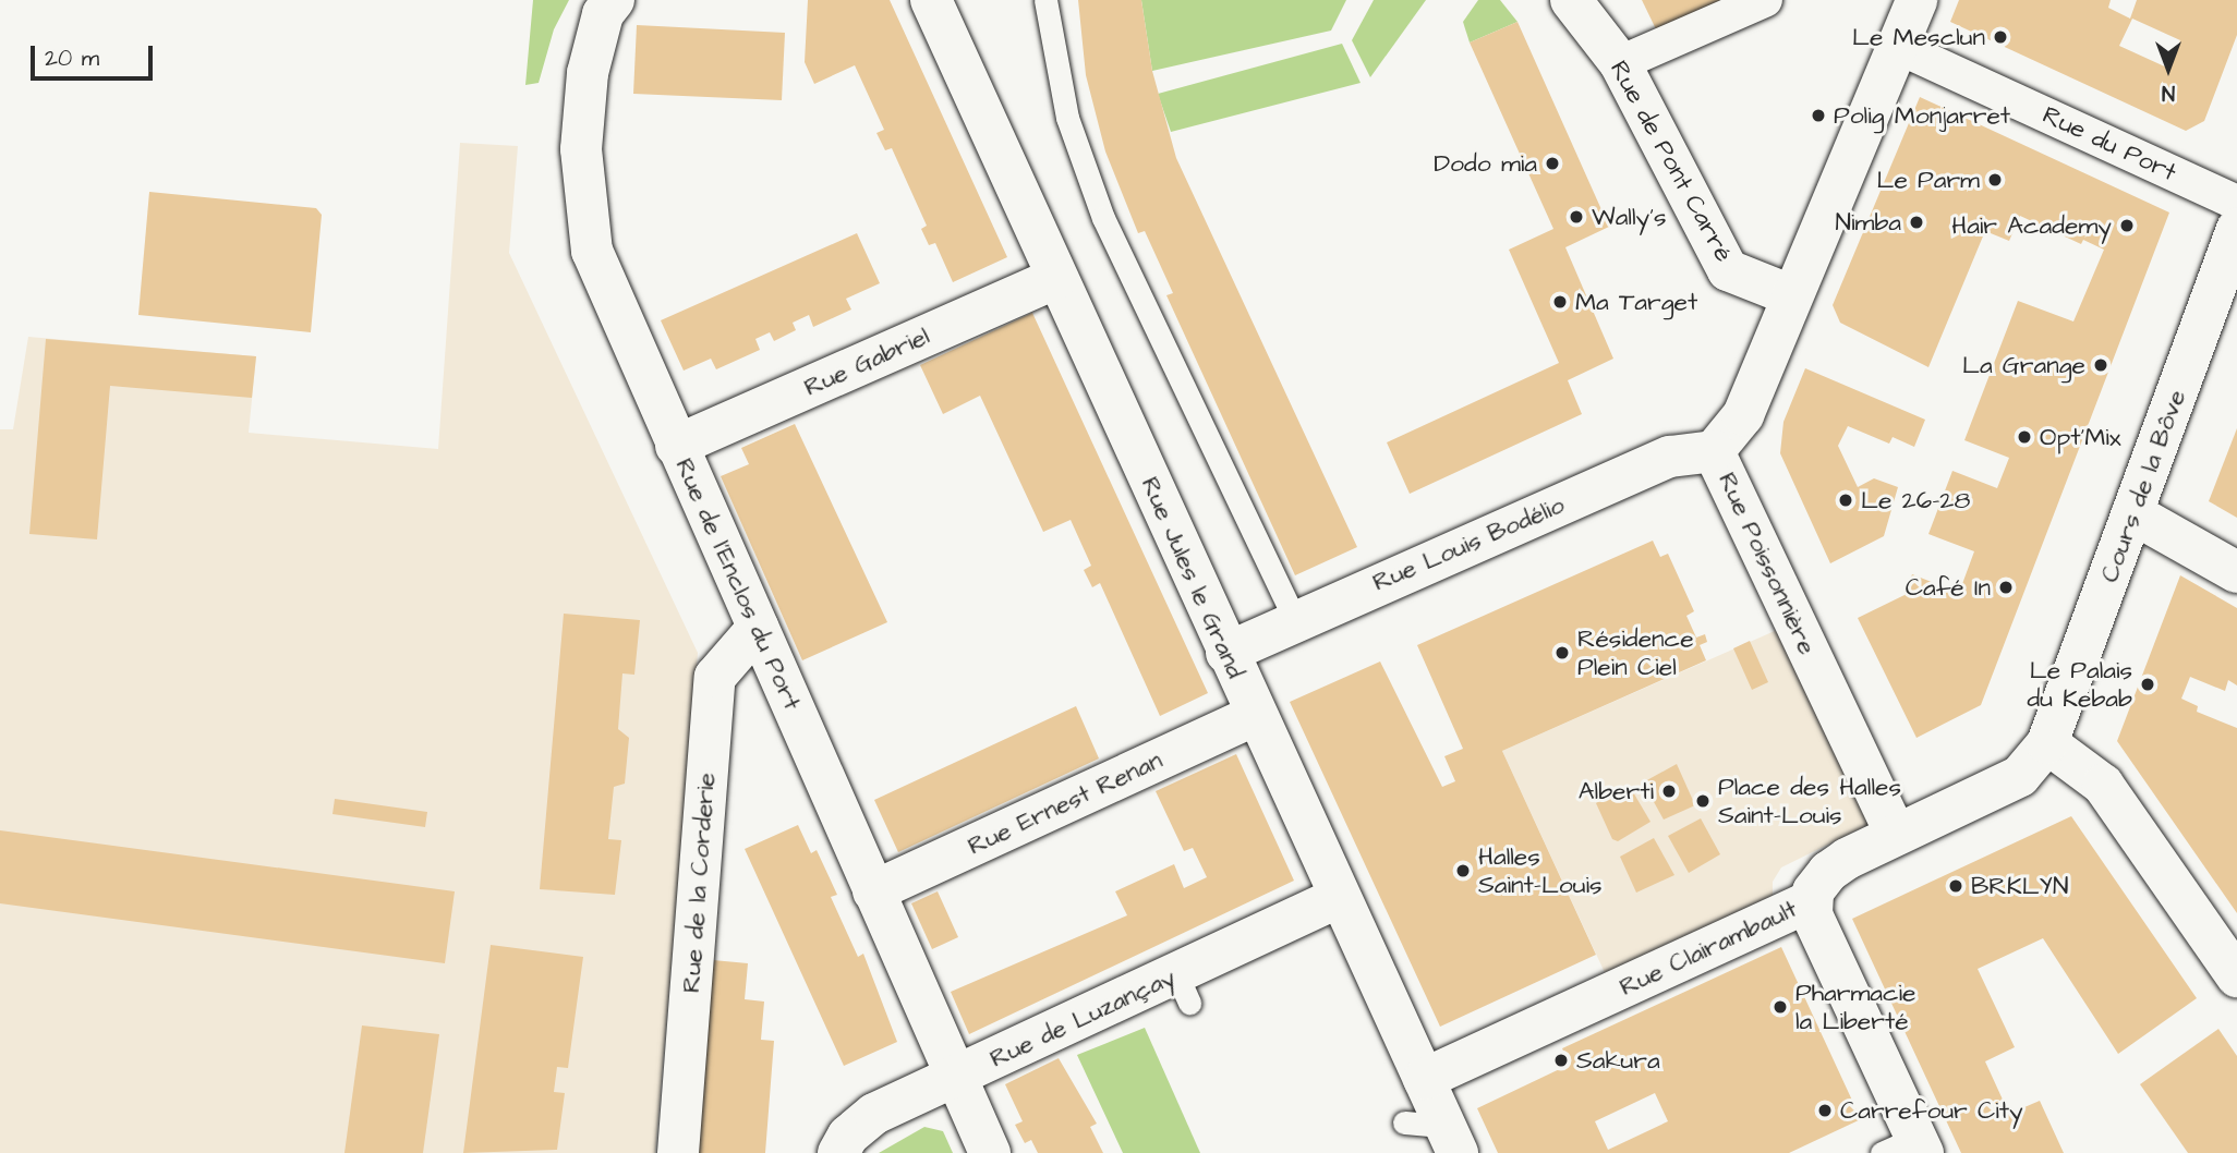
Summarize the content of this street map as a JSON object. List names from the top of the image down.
{
  "streets": {
    "street": [
      "Rue du Port",
      "Rue de Pont Carré",
      "Rue Gabriel",
      "Cours de la Bôve",
      "Rue Louis Bodélio",
      "Rue Poissonnière",
      "Rue Jules le Grand",
      "Rue de l'Enclos du Port",
      "Rue Ernest Renan",
      "Rue de la Corderie",
      "Rue Clairambault",
      "Rue de Luzançay"
    ]
  },
  "crossings": [
    ["Rue du Port", "Rue Poissonnière"],
    ["Rue de Pont Carré", "Rue Poissonnière"],
    ["Rue Gabriel", "Rue Jules le Grand"],
    ["Rue Gabriel", "Rue de l'Enclos du Port"],
    ["Cours de la Bôve", "Rue Clairambault"],
    ["Rue Louis Bodélio", "Rue Poissonnière"],
    ["Rue Louis Bodélio", "Rue Jules le Grand"],
    ["Rue Poissonnière", "Rue Clairambault"],
    ["Rue Jules le Grand", "Rue Ernest Renan"],
    ["Rue Jules le Grand", "Rue Clairambault"],
    ["Rue Jules le Grand", "Rue de Luzançay"],
    ["Rue de l'Enclos du Port", "Rue Ernest Renan"],
    ["Rue de l'Enclos du Port", "Rue de la Corderie"],
    ["Rue de l'Enclos du Port", "Rue de Luzançay"]
  ],
  "places": [
    "Le Mesclun",
    "Polig Monjarret",
    "Dodo mia",
    "Le Parm",
    "Wally's",
    "Nimba",
    "Hair Academy",
    "Ma Target",
    "La Grange",
    "Opt'Mix",
    "Le 26-28",
    "Café In",
    "Résidence Plein Ciel",
    "Le Palais du Kebab",
    "Alberti",
    "Place des Halles Saint-Louis",
    "Halles Saint-Louis",
    "BRKLYN",
    "Pharmacie la Liberté",
    "Sakura",
    "Carrefour City"
  ],
  "scale_bar": "20 m",
  "north": "bottom"
}
